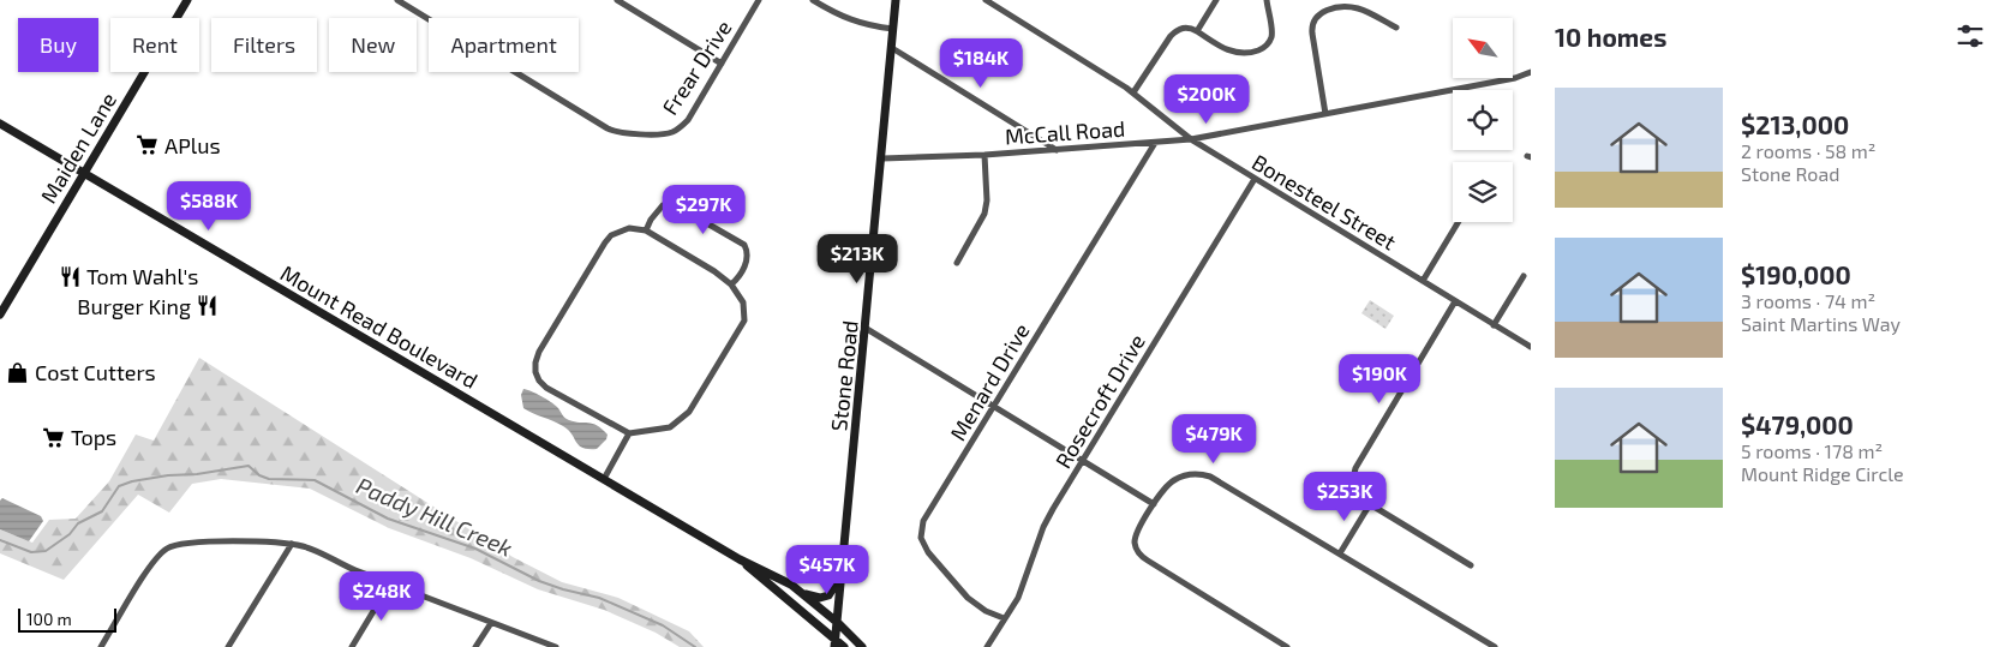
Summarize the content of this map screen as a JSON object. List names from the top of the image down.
{
  "streets": {
    "main road": ["Maiden Lane", "Mount Read Boulevard", "Stone Road"],
    "street": [
      "Frear Drive",
      "McCall Road",
      "Bonesteel Street",
      "Menard Drive",
      "Rosecroft Drive"
    ]
  },
  "crossings": [
    ["McCall Road", "Bonesteel Street"],
    ["McCall Road", "Stone Road"],
    ["McCall Road", "Menard Drive"],
    ["Maiden Lane", "Mount Read Boulevard"],
    ["Bonesteel Street", "Rosecroft Drive"],
    ["Mount Read Boulevard", "Stone Road"],
    ["Menard Drive", "Rosecroft Drive"]
  ],
  "water": ["Paddy Hill Creek"],
  "places": {
    "supermarket": ["APlus", "Tops"],
    "restaurant": ["Tom Wahl's", "Burger King"],
    "shop": ["Cost Cutters"]
  },
  "scale_bar": "100 m",
  "north": "top left",
  "page": {
    "heading": "10 homes",
    "chip": [
      "Buy",
      "Rent",
      "Filters",
      "New",
      "Apartment"
    ],
    "price": [
      "$184K",
      "$200K",
      "$588K",
      "$297K",
      "$213K",
      "$190K",
      "$479K",
      "$253K",
      "$457K",
      "$248K"
    ],
    "list": [
      {
        "name": "$213,000",
        "note": "2 rooms · 58 m² · Stone Road"
      },
      {
        "name": "$190,000",
        "note": "3 rooms · 74 m² · Saint Martins Way"
      },
      {
        "name": "$479,000",
        "note": "5 rooms · 178 m² · Mount Ridge Circle"
      }
    ],
    "scale": "100 m"
  }
}
